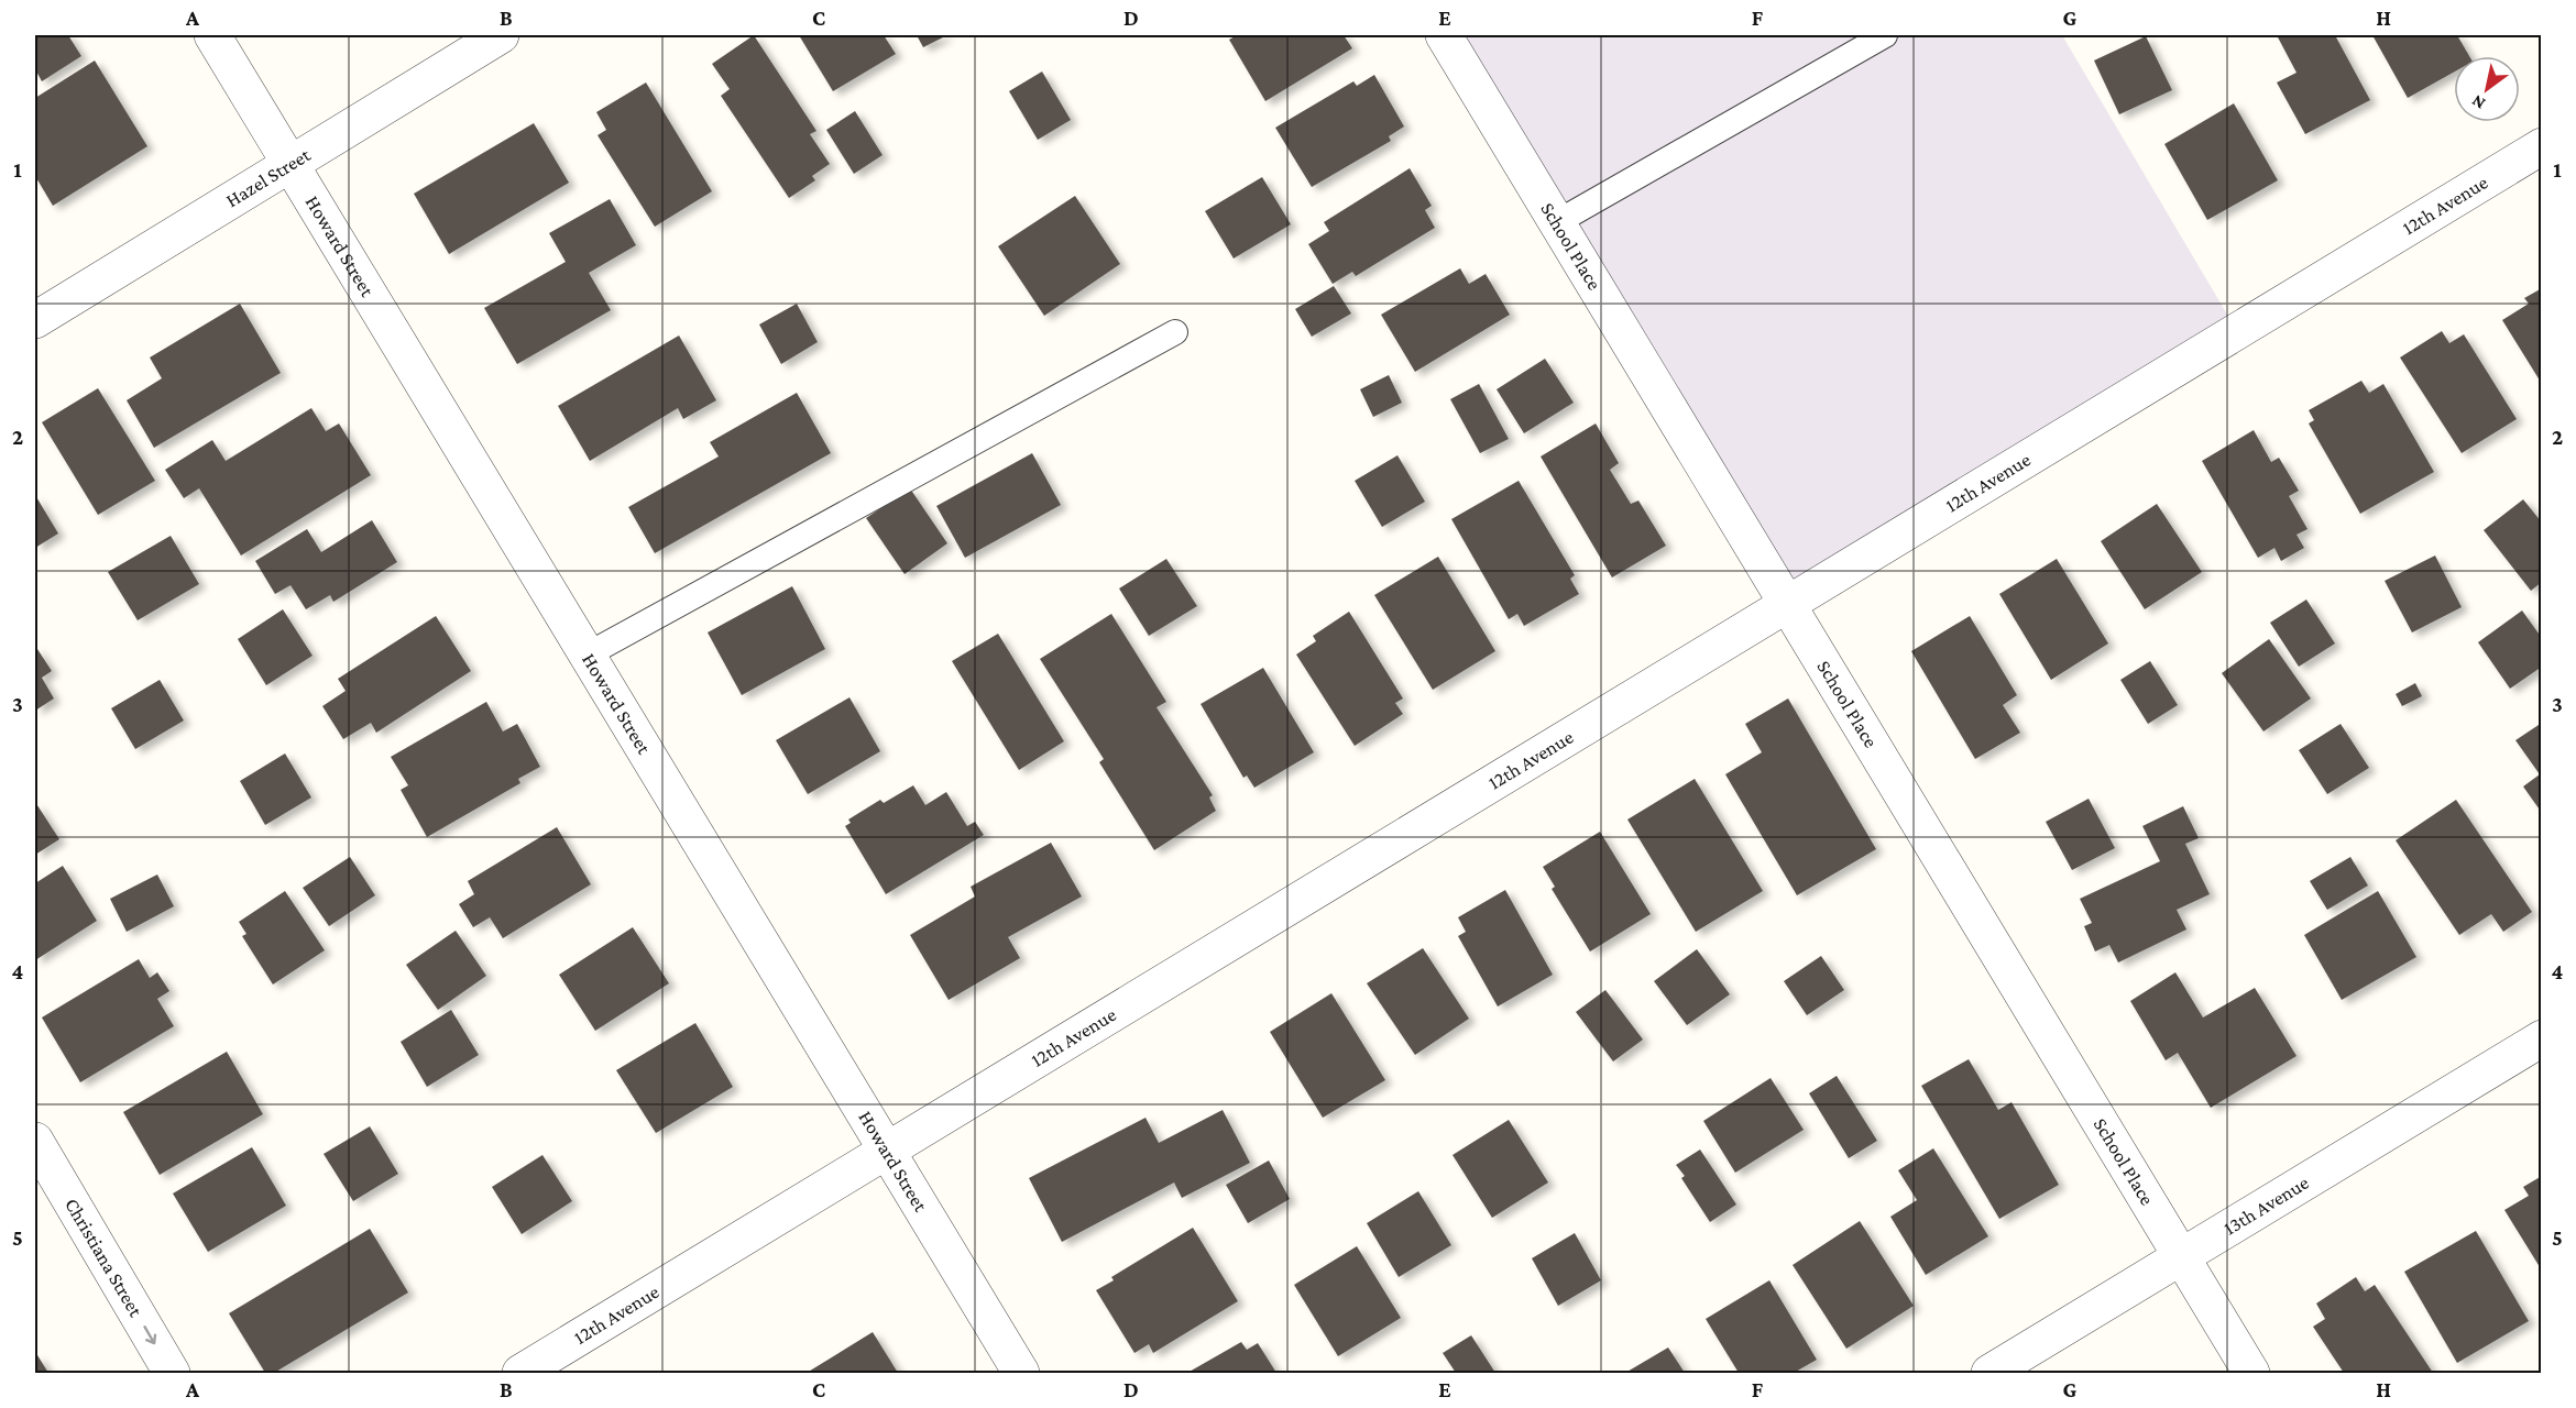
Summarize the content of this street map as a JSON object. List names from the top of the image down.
{
  "streets": {
    "street": [
      "Hazel Street",
      "12th Avenue",
      "Howard Street",
      "School Place",
      "13th Avenue",
      "Christiana Street"
    ]
  },
  "crossings": [
    ["Hazel Street", "Howard Street"],
    ["12th Avenue", "Howard Street"],
    ["12th Avenue", "School Place"],
    ["School Place", "13th Avenue"]
  ],
  "one_way": ["Christiana Street"],
  "north": "bottom left",
  "grid": {
    "columns": [
      "A",
      "B",
      "C",
      "D",
      "E",
      "F",
      "G",
      "H"
    ],
    "rows": [
      "1",
      "2",
      "3",
      "4",
      "5"
    ]
  }
}
